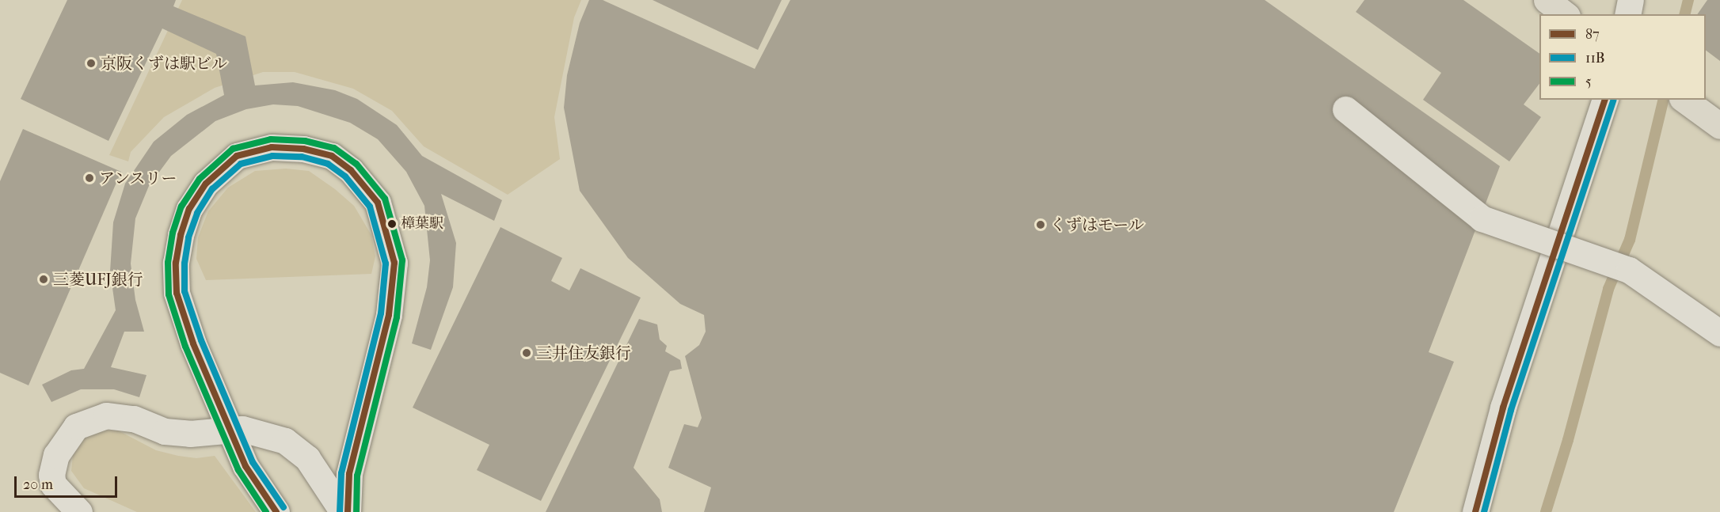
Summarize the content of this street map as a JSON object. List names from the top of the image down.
{
  "places": [
    "京阪くずは駅ビル",
    "アンスリー",
    "樟葉駅",
    "くずはモール",
    "三菱UFJ銀行",
    "三井住友銀行"
  ],
  "lines": ["transit line 87", "transit line 11B", "transit line 5"],
  "legend": ["87", "11B", "5"],
  "scale_bar": "20 m"
}
